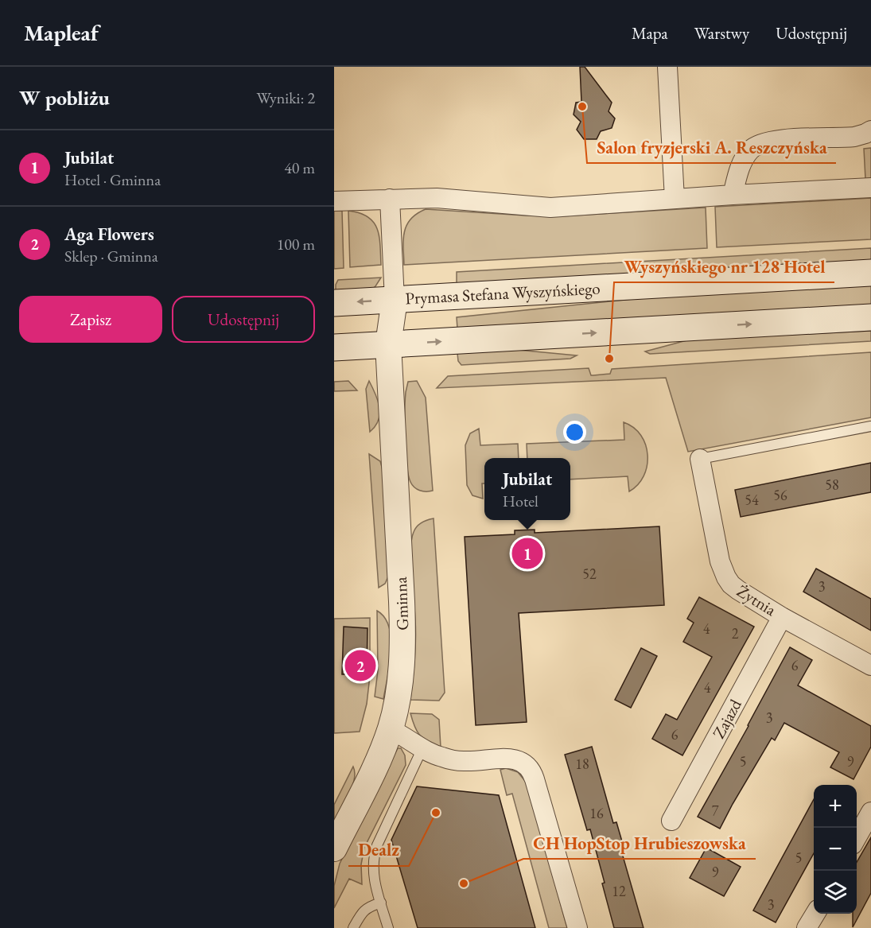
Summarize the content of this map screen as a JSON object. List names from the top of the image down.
{
  "streets": {
    "main road": ["Prymasa Stefana Wyszyńskiego"],
    "street": ["Żytnia", "Gminna", "Zajazd"]
  },
  "crossings": [
    ["Prymasa Stefana Wyszyńskiego", "Gminna"],
    ["Żytnia", "Zajazd"]
  ],
  "places": [
    "Salon fryzjerski A. Reszczyńska",
    "Wyszyńskiego nr 128 Hotel",
    "Dealz",
    "CH HopStop Hrubieszowska"
  ],
  "house_numbers": [
    "58",
    "56",
    "54",
    "52",
    "3",
    "4",
    "2",
    "6",
    "4",
    "3",
    "6",
    "5",
    "9",
    "18",
    "7",
    "16",
    "5",
    "9",
    "12",
    "3"
  ],
  "page": {
    "header": "Mapleaf",
    "nav": ["Mapa", "Warstwy", "Udostępnij"],
    "heading": ["W pobliżu", "Wyniki: 2"],
    "list": [
      {
        "mark": "1",
        "name": "Jubilat",
        "note": "Hotel · Gminna",
        "value": "40 m"
      },
      {
        "mark": "2",
        "name": "Aga Flowers",
        "note": "Sklep · Gminna",
        "value": "100 m"
      }
    ],
    "buttons": ["Zapisz", "Udostępnij"],
    "popup": ["Jubilat", "Hotel"],
    "pins": ["1", "2"],
    "map_buttons": ["+", "−"]
  }
}
